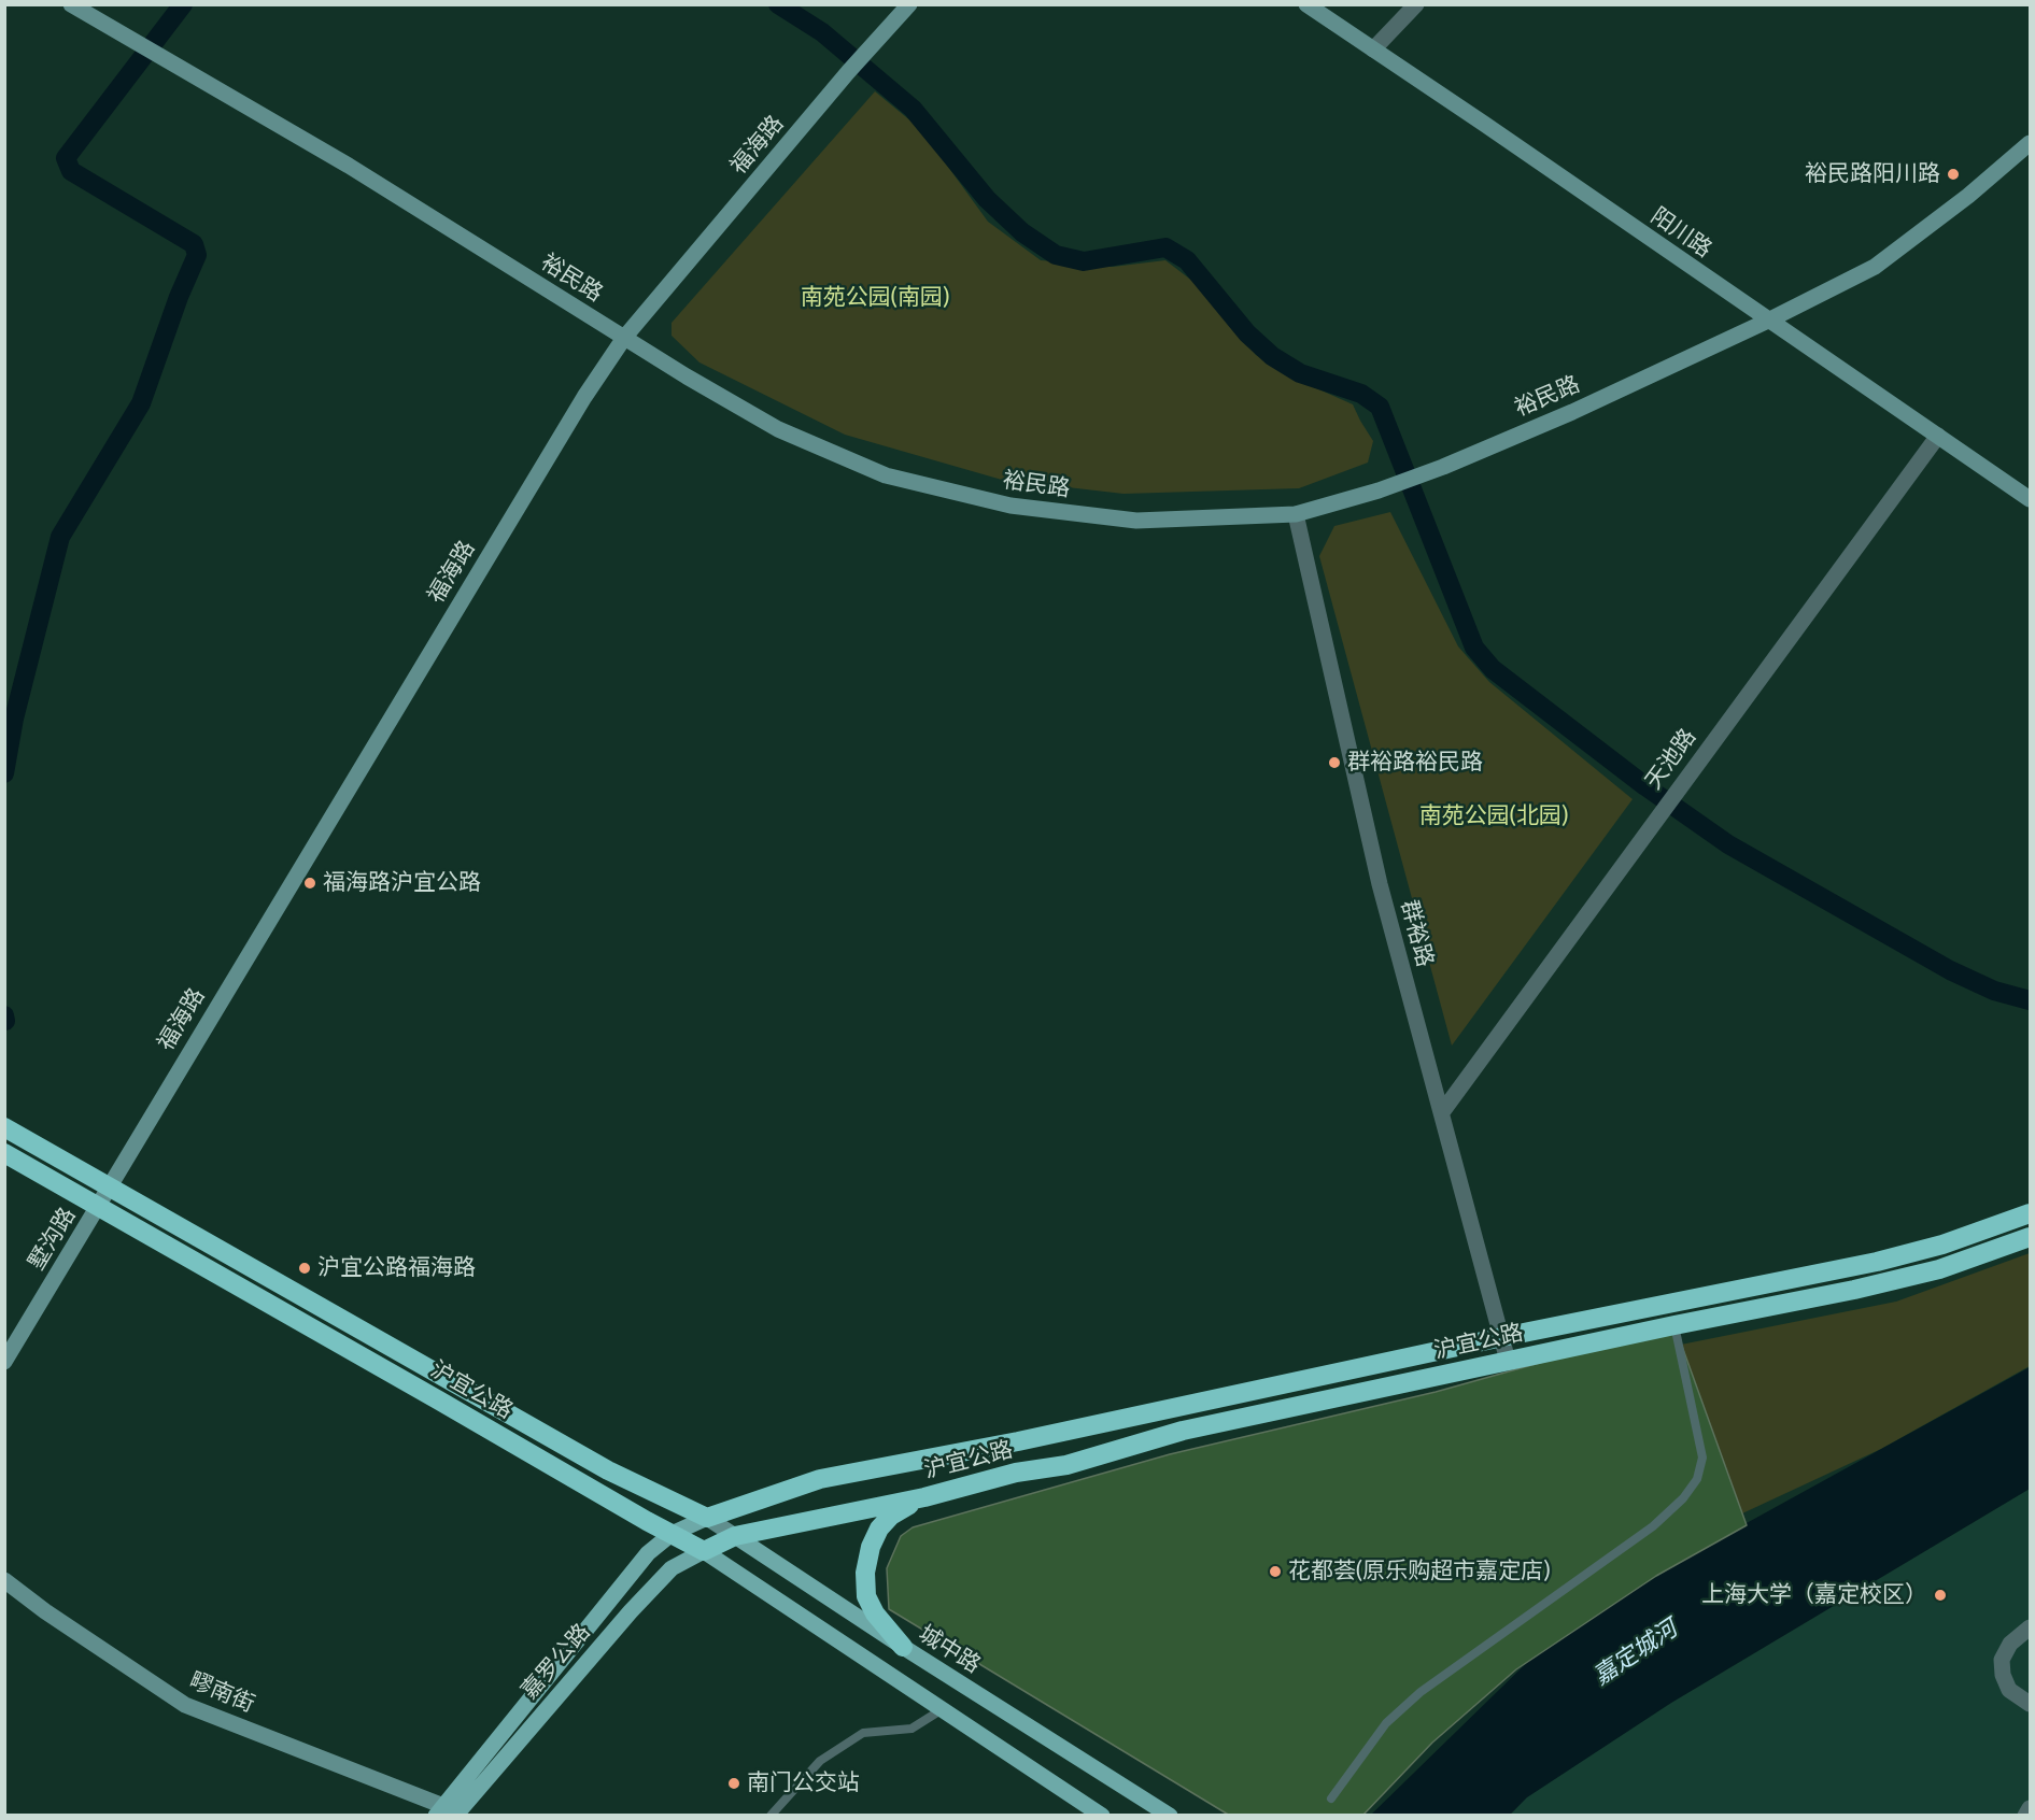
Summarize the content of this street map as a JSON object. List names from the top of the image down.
{
  "streets": {
    "highway": ["沪宜公路"],
    "main road": ["城中路", "嘉罗公路"],
    "street": [
      "福海路",
      "阳川路",
      "裕民路",
      "天池路",
      "群裕路",
      "墅沟路",
      "疁南街"
    ]
  },
  "crossings": [
    ["福海路", "裕民路"],
    ["福海路", "墅沟路"],
    ["福海路", "沪宜公路"],
    ["阳川路", "裕民路"],
    ["阳川路", "天池路"],
    ["裕民路", "群裕路"],
    ["天池路", "群裕路"],
    ["群裕路", "沪宜公路"],
    ["墅沟路", "沪宜公路"],
    ["沪宜公路", "城中路"],
    ["沪宜公路", "嘉罗公路"],
    ["嘉罗公路", "疁南街"]
  ],
  "water": ["嘉定城河"],
  "parks": ["南苑公园(南园)", "南苑公园(北园)"],
  "places": [
    "裕民路阳川路",
    "群裕路裕民路",
    "福海路沪宜公路",
    "沪宜公路福海路",
    "花都荟(原乐购超市嘉定店)",
    "上海大学（嘉定校区）",
    "南门公交站"
  ]
}
